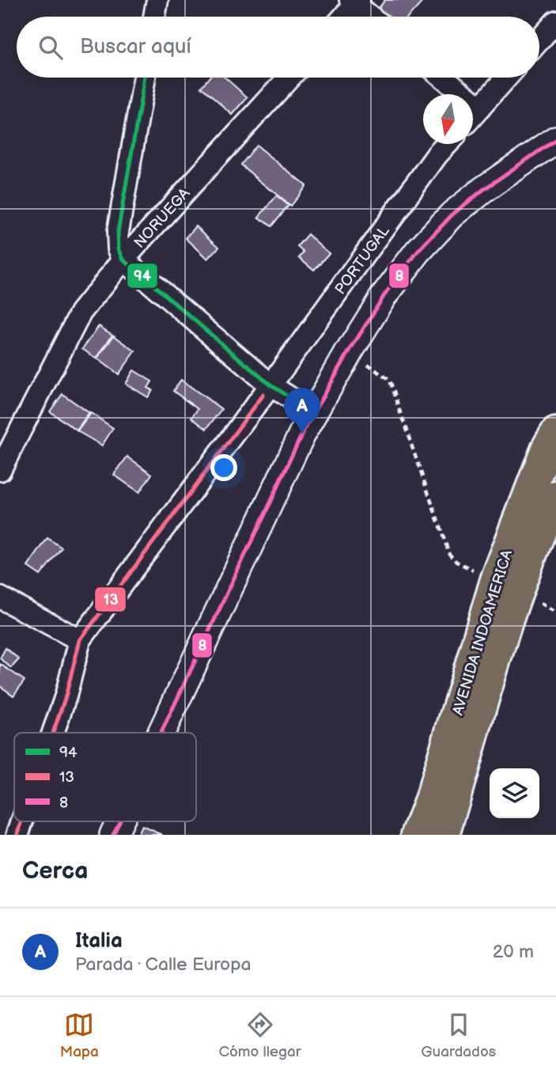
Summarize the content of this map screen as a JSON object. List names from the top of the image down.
{
  "streets": {
    "main road": ["AVENIDA INDOAMERICA"],
    "street": ["NORUEGA", "PORTUGAL"]
  },
  "lines": ["transit line 94", "transit line 8", "transit line 13"],
  "legend": ["94", "13", "8"],
  "north": "bottom",
  "page": {
    "search": "Buscar aquí",
    "pins": "A",
    "heading": "Cerca",
    "list": [
      {
        "mark": "A",
        "name": "Italia",
        "note": "Parada · Calle Europa",
        "value": "20 m"
      }
    ],
    "nav": ["Mapa", "Cómo llegar", "Guardados"]
  }
}
